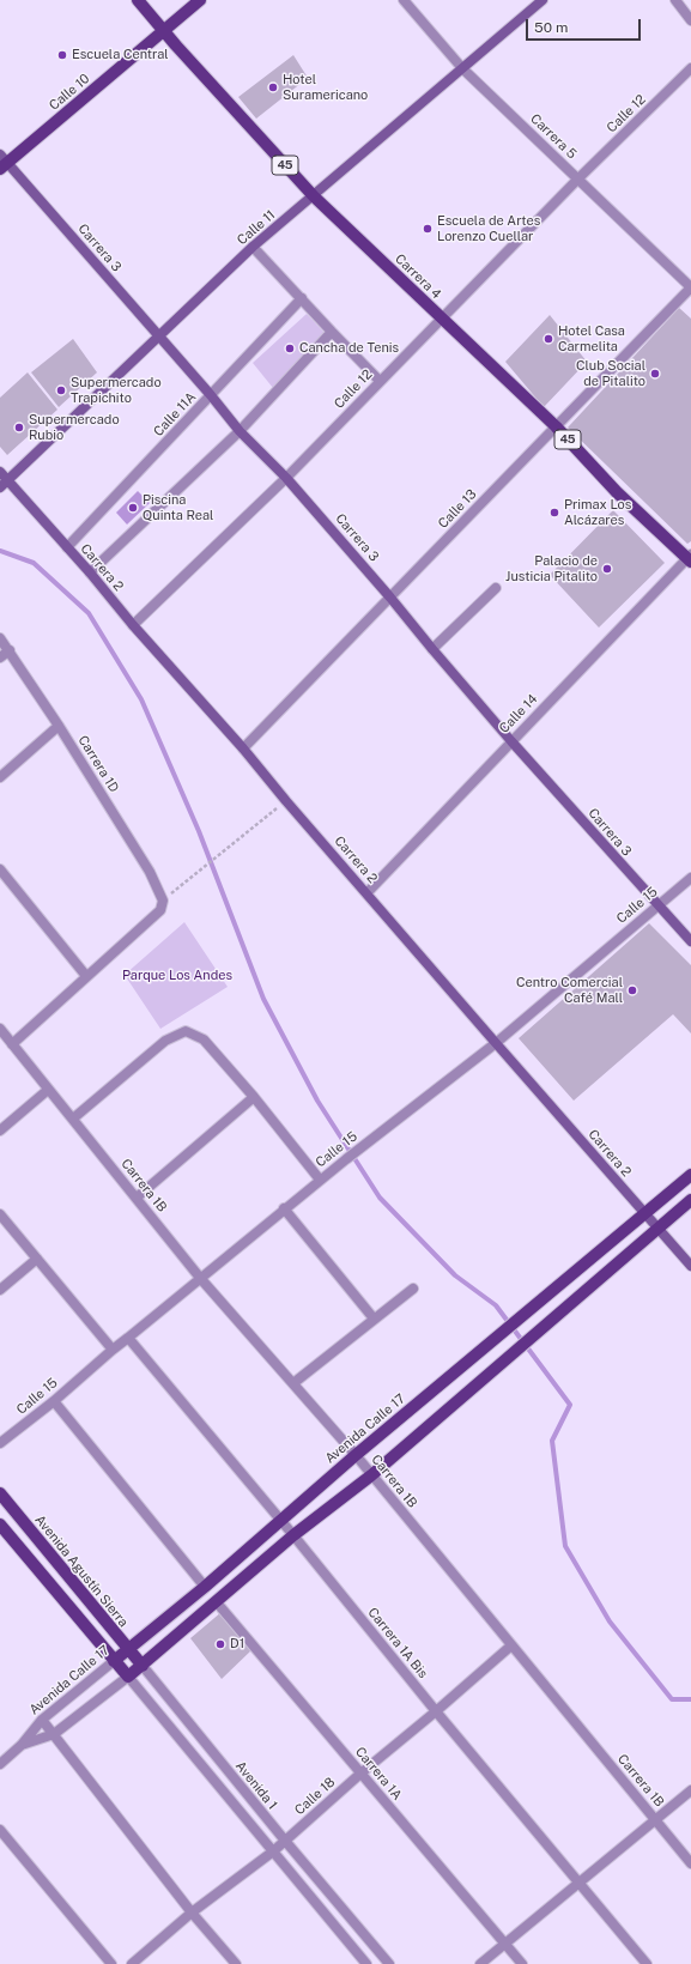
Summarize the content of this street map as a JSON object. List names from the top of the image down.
{
  "streets": {
    "main road": [
      "Calle 10",
      "45",
      "Calle 11",
      "Carrera 3",
      "Carrera 4",
      "Carrera 2",
      "Avenida Calle 17",
      "Avenida Agustín Sierra"
    ],
    "street": [
      "Calle 12",
      "Carrera 5",
      "Calle 11A",
      "Calle 13",
      "Calle 14",
      "Carrera 1D",
      "Calle 15",
      "Carrera 1B",
      "Carrera 1A Bis",
      "Carrera 1A",
      "Avenida 1",
      "Calle 18"
    ]
  },
  "crossings": [
    ["Calle 10", "Carrera 3"],
    ["Calle 10", "Carrera 4"],
    ["Calle 12", "Carrera 5"],
    ["Calle 12", "Carrera 3"],
    ["Calle 12", "Carrera 4"],
    ["Calle 12", "Carrera 2"],
    ["Carrera 5", "Calle 11"],
    ["Carrera 5", "Calle 13"],
    ["Calle 11", "Carrera 3"],
    ["Calle 11", "Carrera 4"],
    ["Calle 11", "Carrera 2"],
    ["Carrera 3", "Calle 11A"],
    ["Carrera 3", "Calle 13"],
    ["Carrera 3", "Calle 14"],
    ["Carrera 3", "Calle 15"],
    ["Carrera 4", "Calle 13"],
    ["Carrera 4", "Calle 14"],
    ["Calle 11A", "Carrera 2"],
    ["Calle 13", "Carrera 2"],
    ["Carrera 2", "Calle 14"],
    ["Carrera 2", "Calle 15"],
    ["Carrera 2", "Avenida Calle 17"],
    ["Calle 15", "Carrera 1B"],
    ["Calle 15", "Carrera 1A Bis"],
    ["Carrera 1B", "Avenida Calle 17"],
    ["Carrera 1B", "Calle 18"],
    ["Avenida Calle 17", "Avenida Agustín Sierra"],
    ["Avenida Calle 17", "Carrera 1A Bis"],
    ["Avenida Agustín Sierra", "Avenida 1"],
    ["Carrera 1A Bis", "Calle 18"],
    ["Carrera 1A", "Calle 18"],
    ["Avenida 1", "Calle 18"]
  ],
  "parks": ["Parque Los Andes"],
  "places": [
    "Escuela Central",
    "Hotel Suramericano",
    "Escuela de Artes Lorenzo Cuellar",
    "Hotel Casa Carmelita",
    "Cancha de Tenis",
    "Club Social de Pitalito",
    "Supermercado Trapichito",
    "Supermercado Rubio",
    "Piscina Quinta Real",
    "Primax Los Alcázares",
    "Palacio de Justicia Pitalito",
    "Centro Comercial Café Mall",
    "D1"
  ],
  "scale_bar": "50 m"
}
